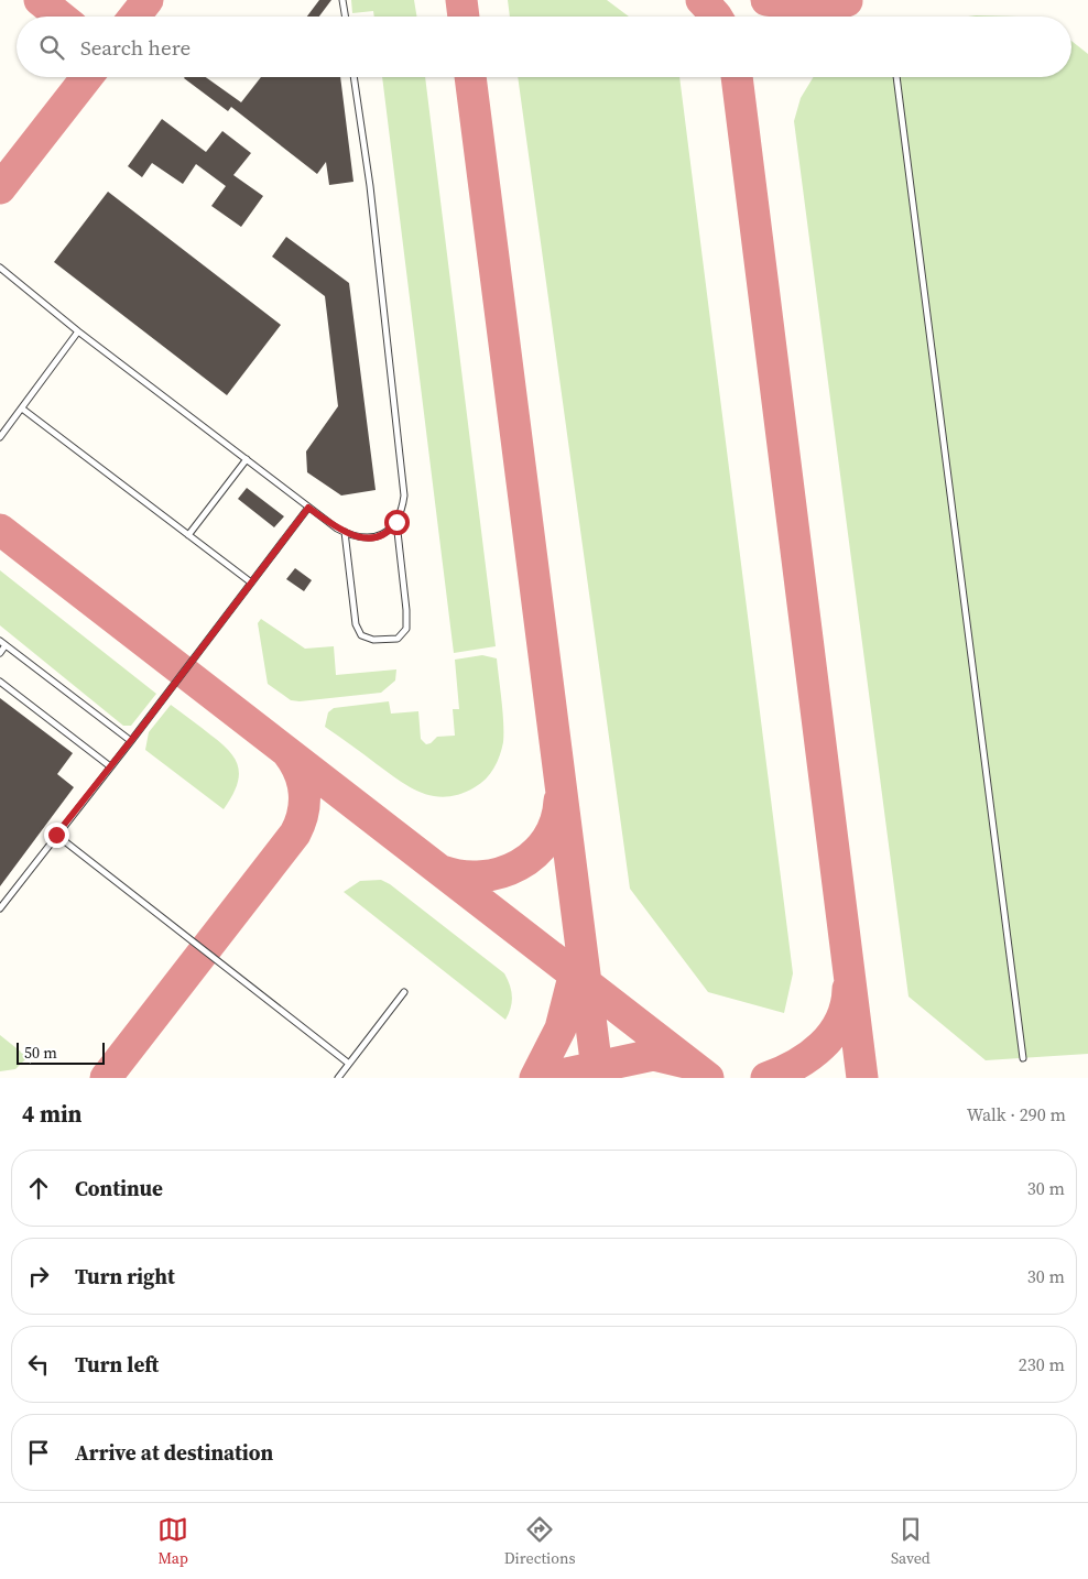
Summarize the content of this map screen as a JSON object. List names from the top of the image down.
{
  "scale_bar": "50 m",
  "page": {
    "search": "Search here",
    "scale": "50 m",
    "heading": ["4 min", "Walk · 290 m"],
    "list": [
      ["Continue", "30 m"],
      ["Turn right", "30 m"],
      ["Turn left", "230 m"],
      "Arrive at destination"
    ],
    "nav": ["Map", "Directions", "Saved"]
  }
}
